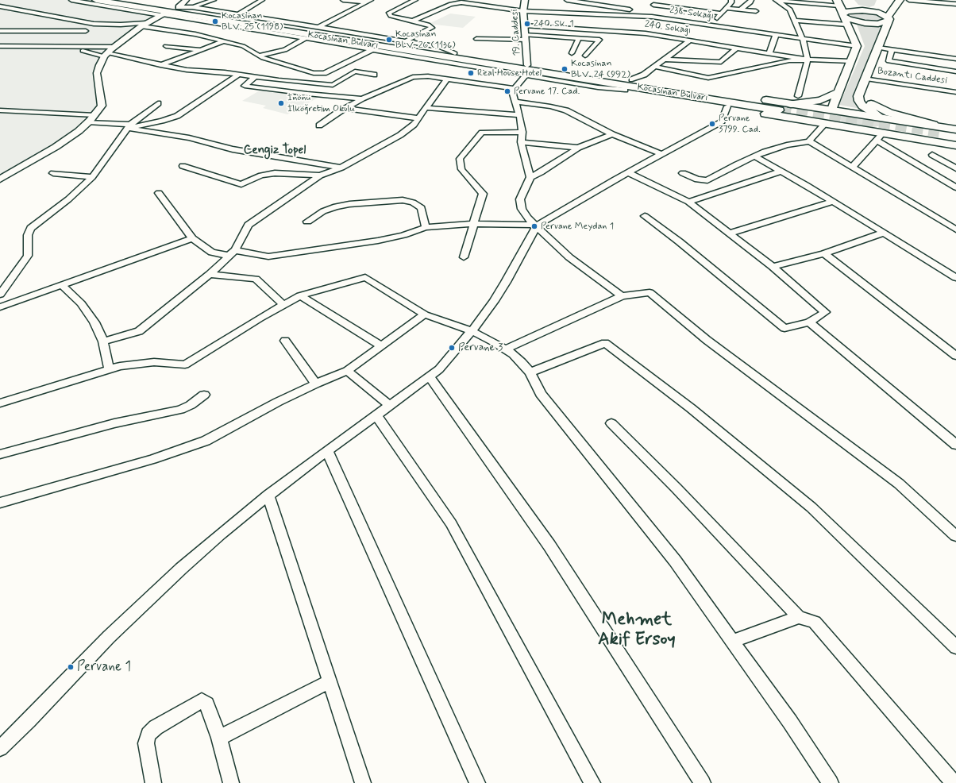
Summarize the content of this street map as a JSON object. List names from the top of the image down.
{
  "streets": {
    "highway": ["Kocasinan Bulvarı"],
    "street": [
      "238. Sokağı",
      "240. Sokağı",
      "19. Caddesi",
      "Bozantı Caddesi"
    ]
  },
  "crossings": [
    ["238. Sokağı", "19. Caddesi"],
    ["240. Sokağı", "19. Caddesi"],
    ["19. Caddesi", "Kocasinan Bulvarı"]
  ],
  "districts": ["Cengiz Topel", "Mehmet Akif Ersoy"],
  "places": [
    "Kocasinan BLV. 25 (1198)",
    "240. Sk. 1",
    "Kocasinan BLV. 26 (1136)",
    "Kocasinan BLV. 24 (992)",
    "Real House Hotel",
    "Pervane 17. Cad.",
    "İnönü İlköğretim Okulu",
    "Pervane 3799. Cad.",
    "Pervane Meydan 1",
    "Pervane 3",
    "Pervane 1"
  ]
}
